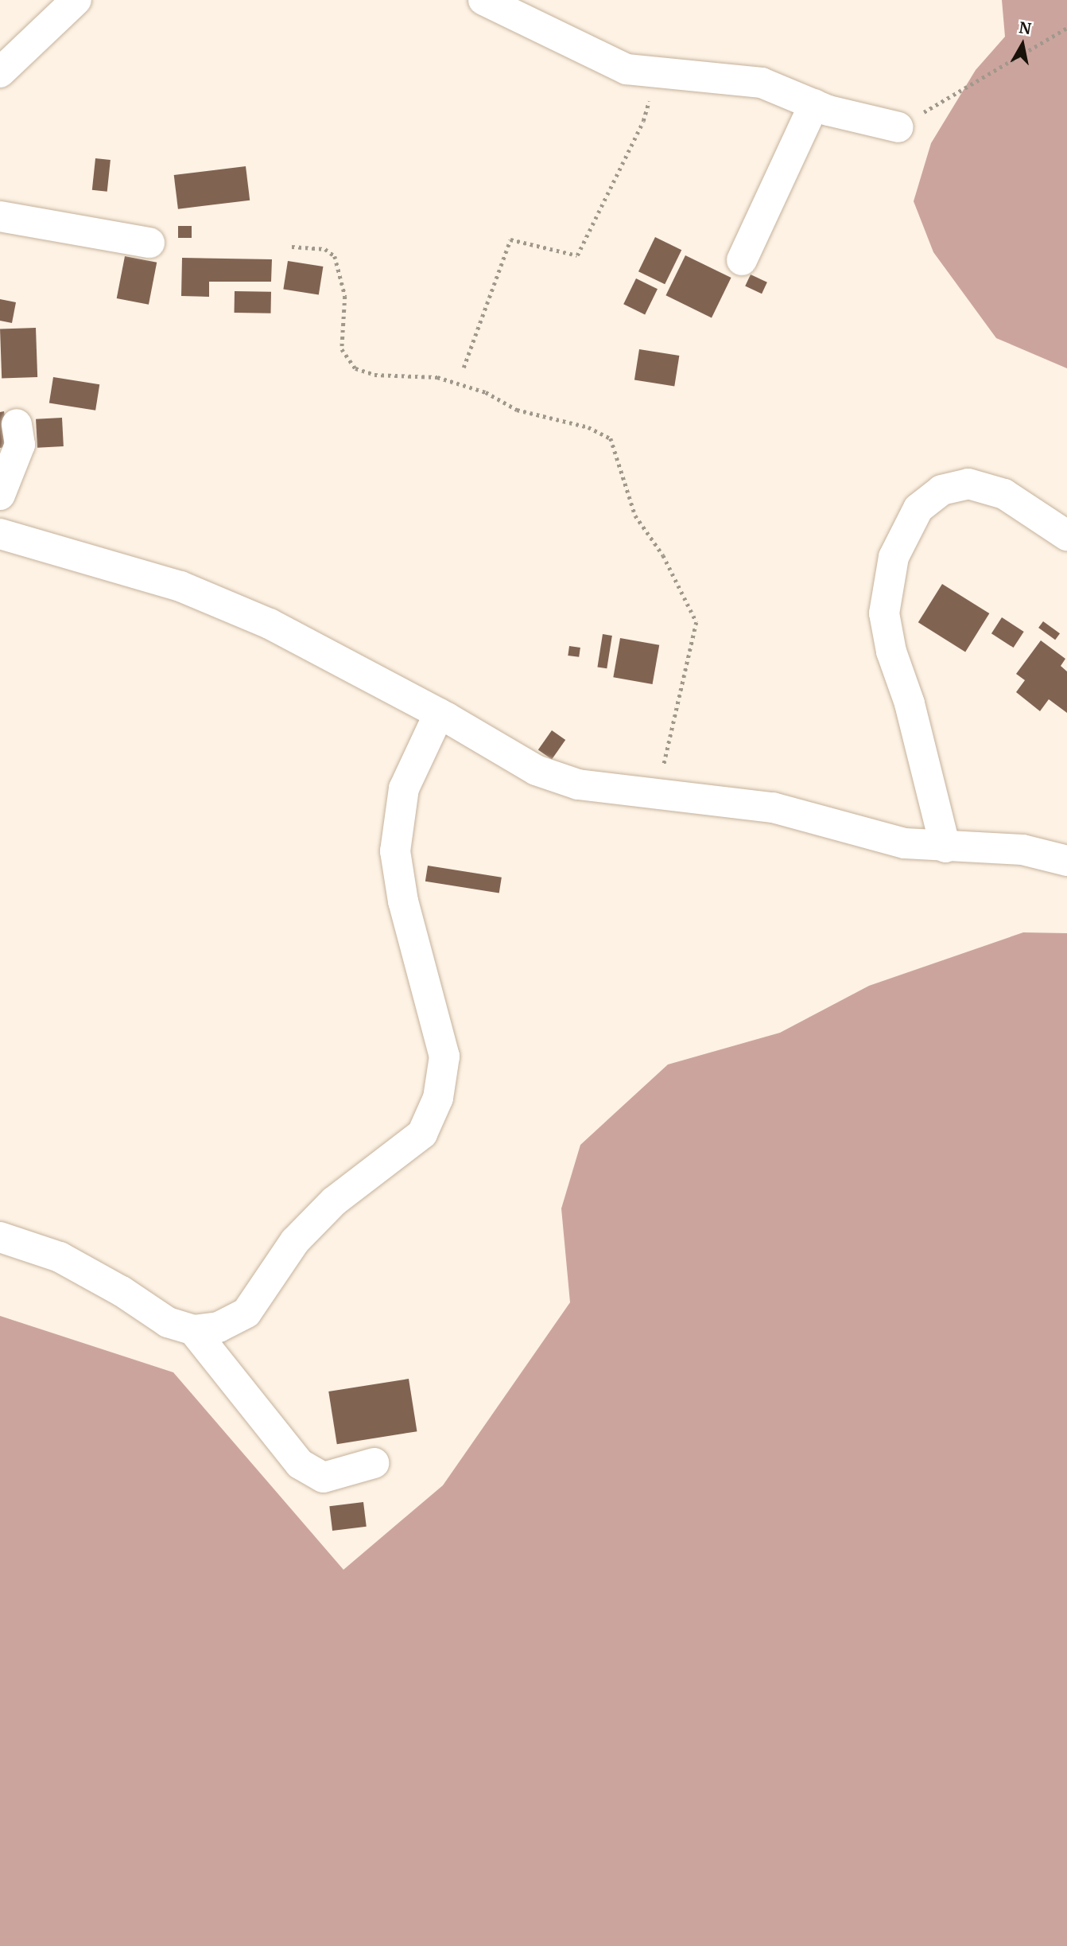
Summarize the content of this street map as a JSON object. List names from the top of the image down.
{
  "north": "top"
}
